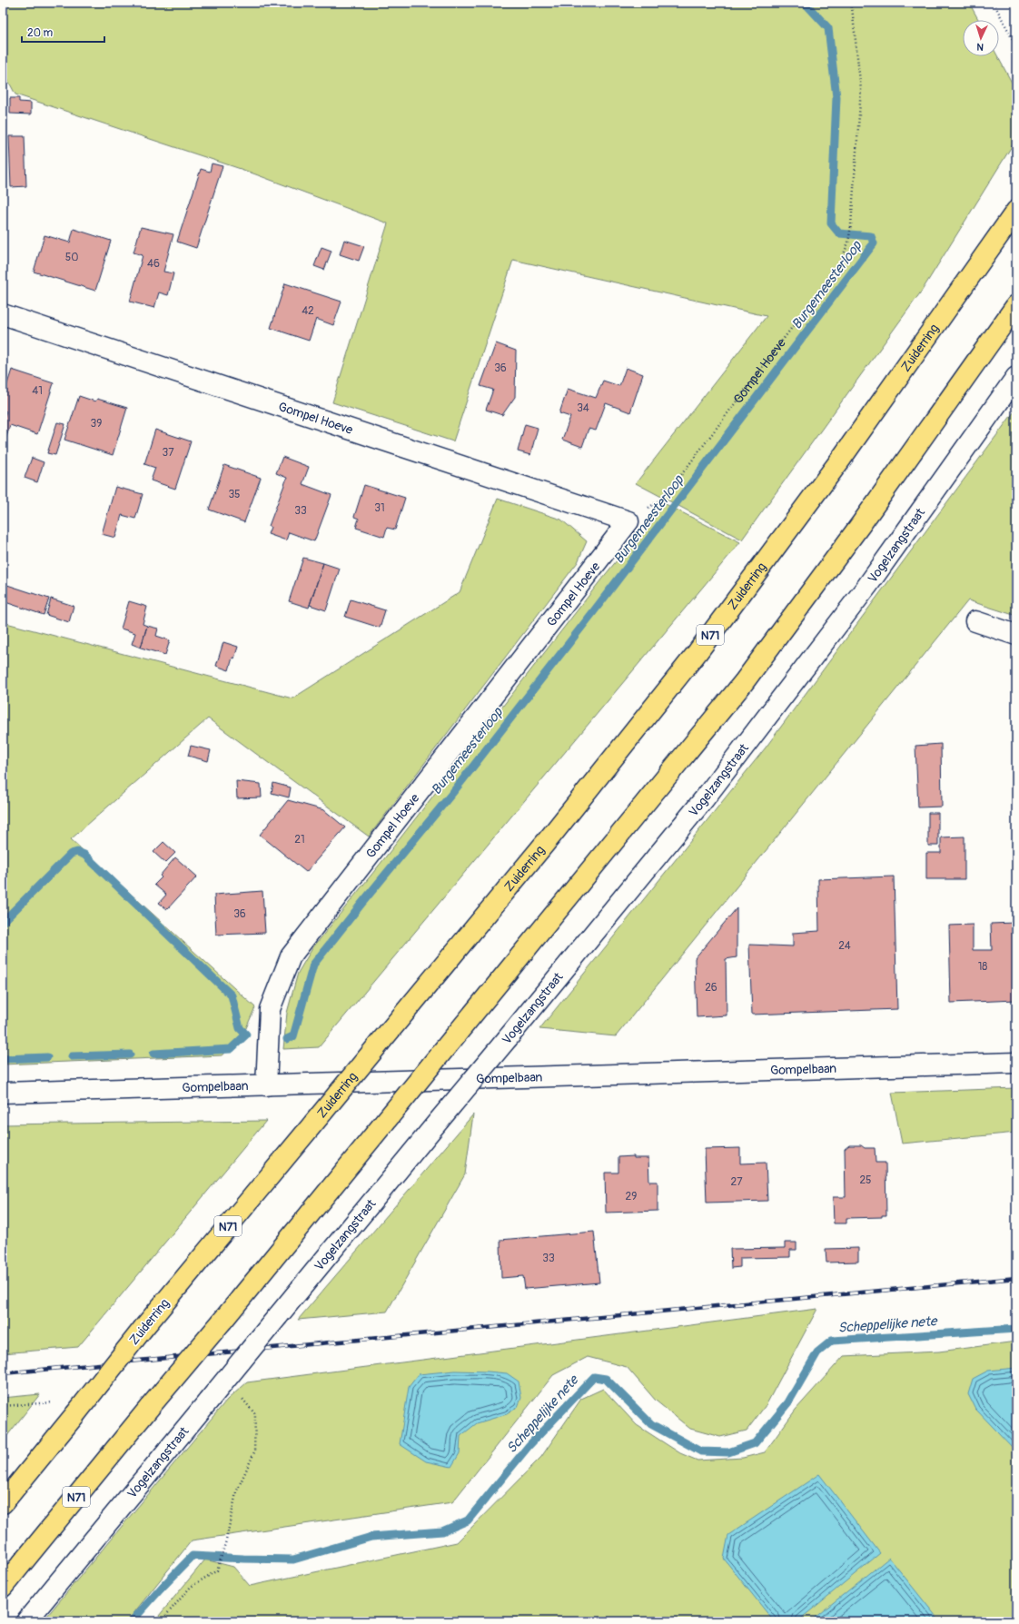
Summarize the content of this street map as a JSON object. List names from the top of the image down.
{
  "streets": {
    "highway": ["Zuiderring", "N71"],
    "street": ["Gompel Hoeve", "Vogelzangstraat", "Gompelbaan"]
  },
  "crossings": [
    ["Gompel Hoeve", "Gompelbaan"]
  ],
  "water": ["Burgemeesterloop", "Scheppelijke nete"],
  "house_numbers": [
    "50",
    "46",
    "42",
    "36",
    "41",
    "34",
    "39",
    "37",
    "35",
    "31",
    "33",
    "21",
    "36",
    "24",
    "18",
    "26",
    "25",
    "27",
    "29",
    "33"
  ],
  "scale_bar": "20 m",
  "north": "bottom"
}
